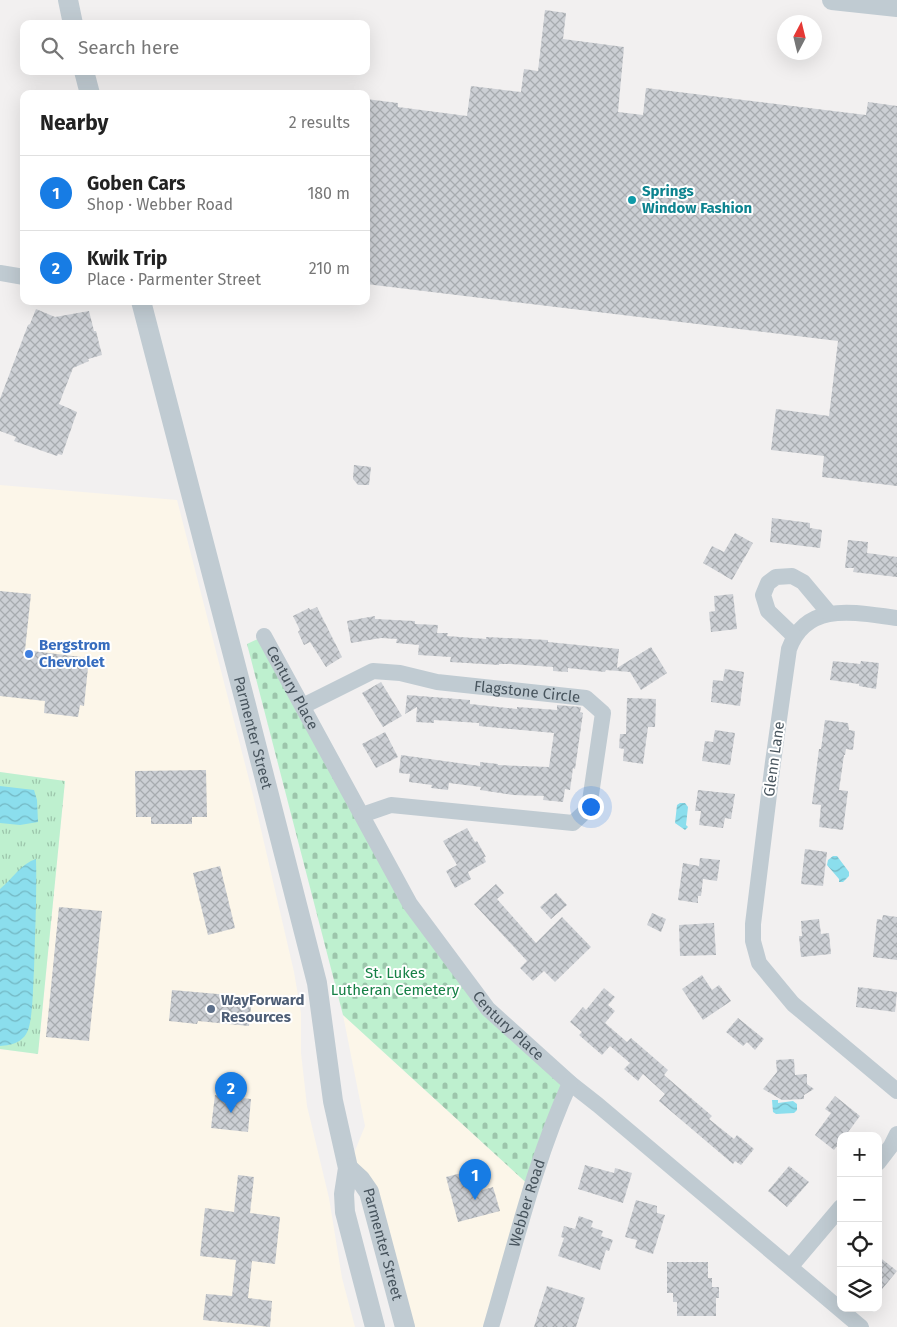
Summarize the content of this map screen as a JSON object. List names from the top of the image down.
{
  "streets": {
    "street": [
      "Century Place",
      "Flagstone Circle",
      "Parmenter Street",
      "Glenn Lane",
      "Webber Road"
    ]
  },
  "crossings": [
    ["Century Place", "Flagstone Circle"],
    ["Century Place", "Webber Road"]
  ],
  "parks": ["St. Lukes Lutheran Cemetery"],
  "places": ["Springs Window Fashion", "Bergstrom Chevrolet", "WayForward Resources"],
  "north": "top",
  "page": {
    "search": "Search here",
    "heading": ["Nearby", "2 results"],
    "list": [
      {
        "mark": "1",
        "name": "Goben Cars",
        "note": "Shop · Webber Road",
        "value": "180 m"
      },
      {
        "mark": "2",
        "name": "Kwik Trip",
        "note": "Place · Parmenter Street",
        "value": "210 m"
      }
    ],
    "pins": ["2", "1"],
    "map_buttons": ["+", "−"]
  }
}
